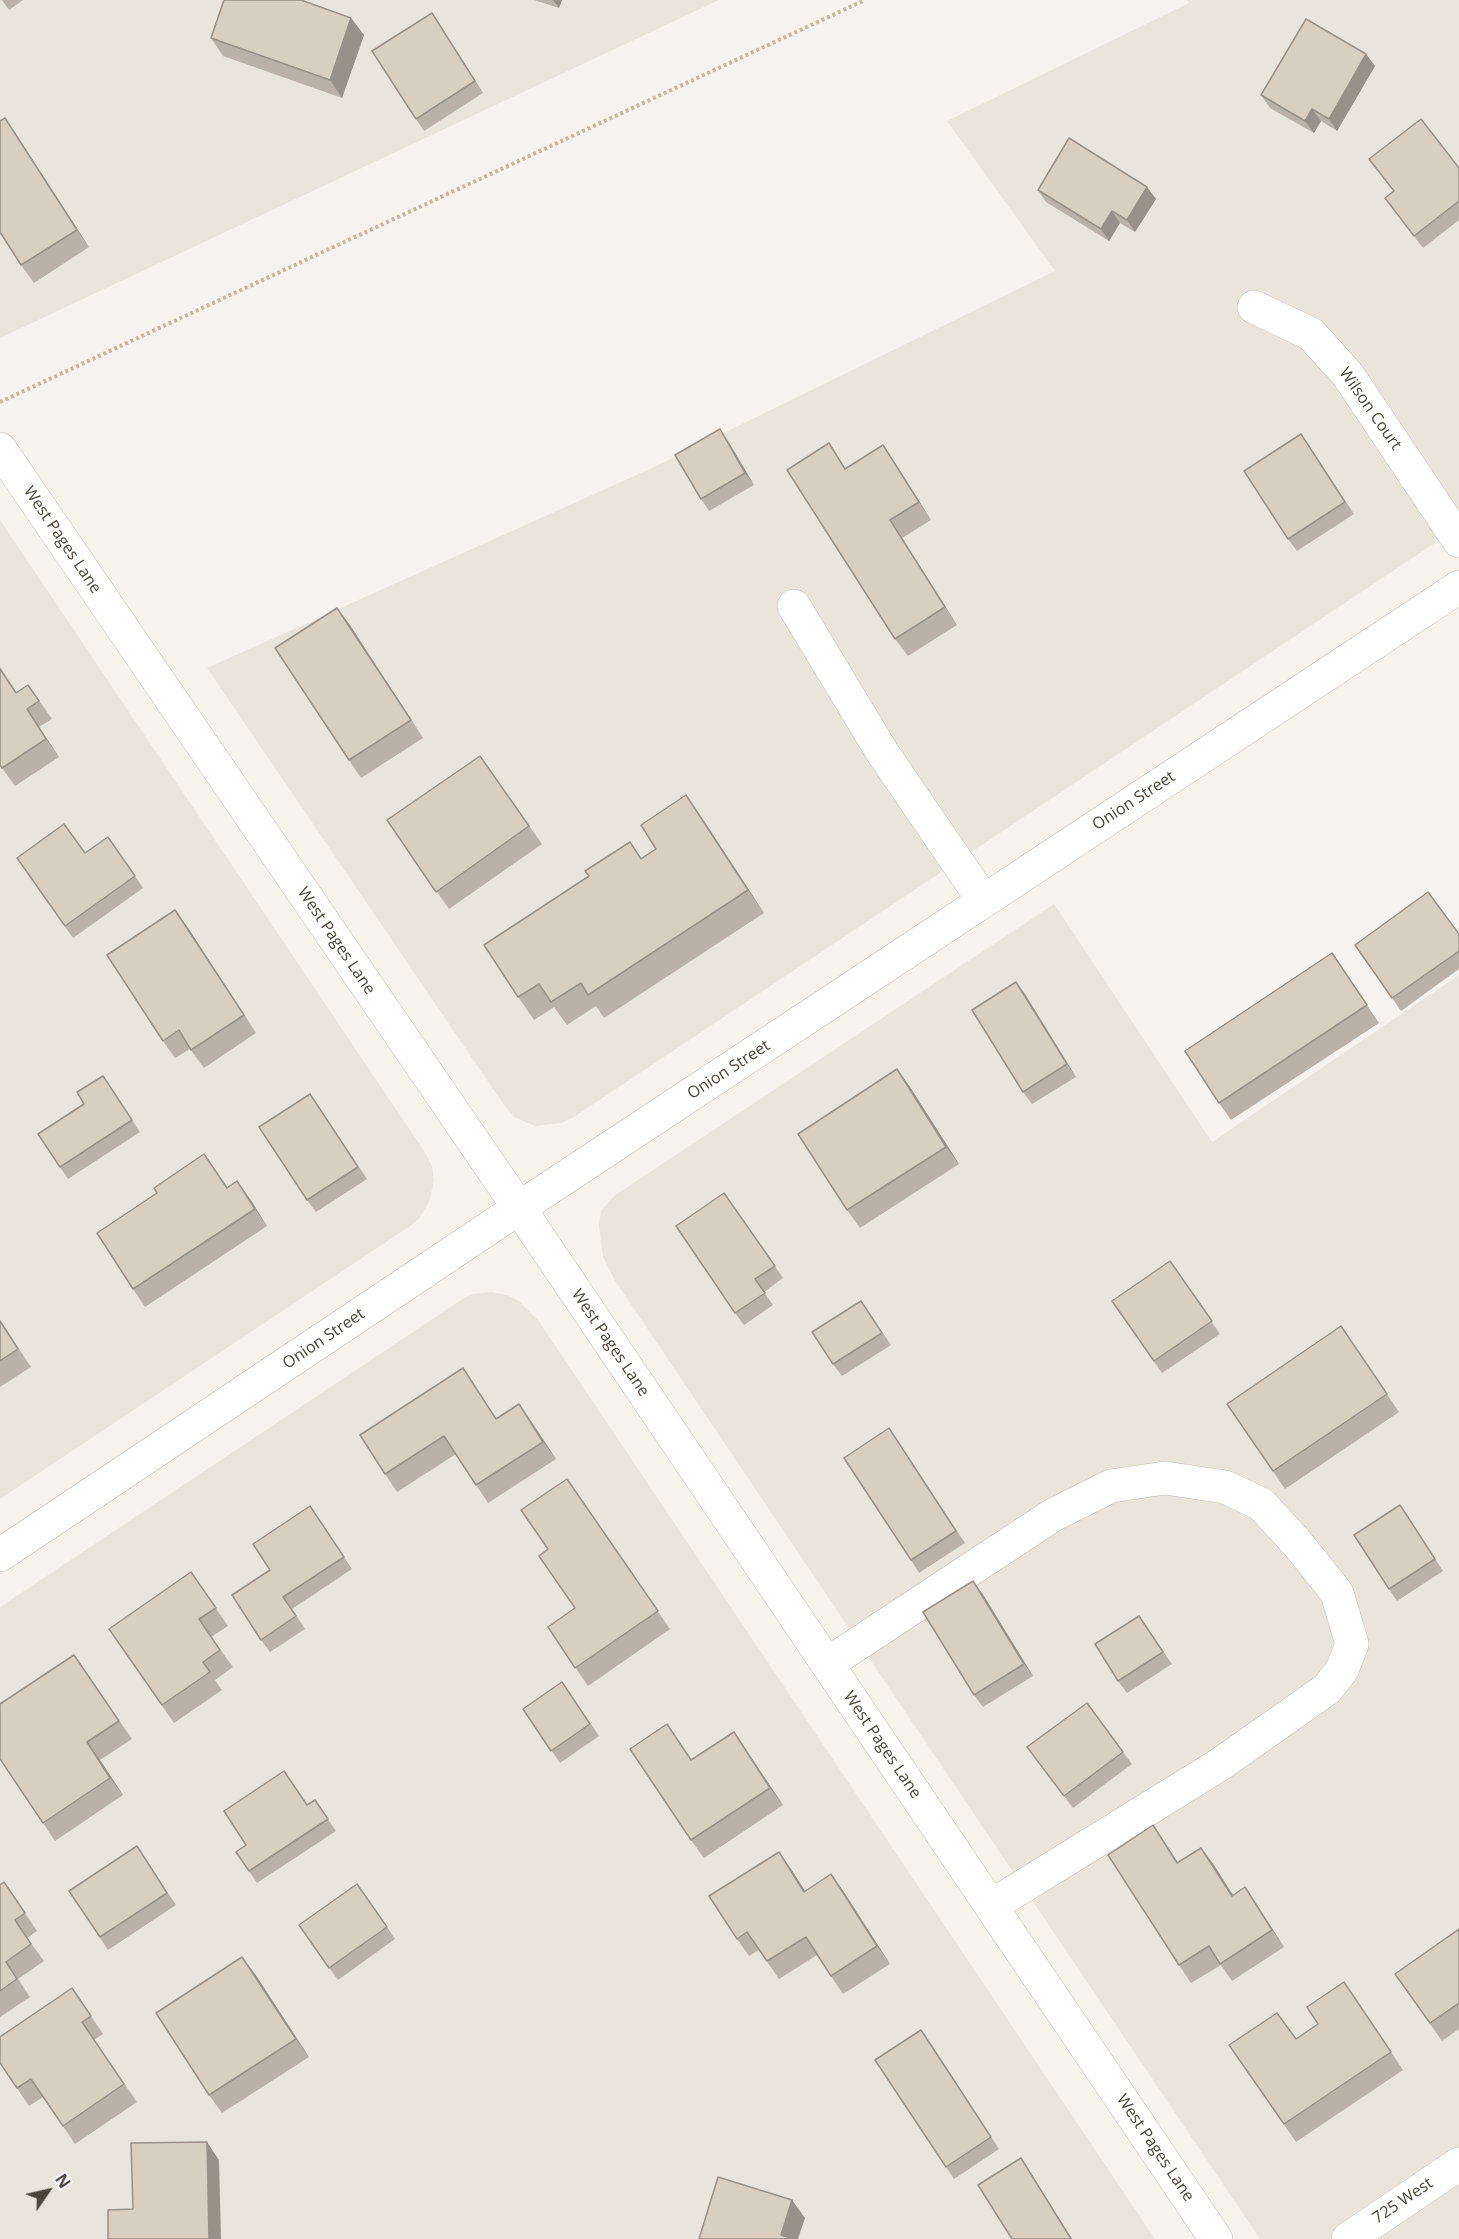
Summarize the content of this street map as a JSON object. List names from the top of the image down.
{
  "streets": {
    "street": [
      "Wilson Court",
      "West Pages Lane",
      "Onion Street",
      "725 West"
    ]
  },
  "crossings": [
    ["West Pages Lane", "Onion Street"]
  ],
  "north": "top right"
}
